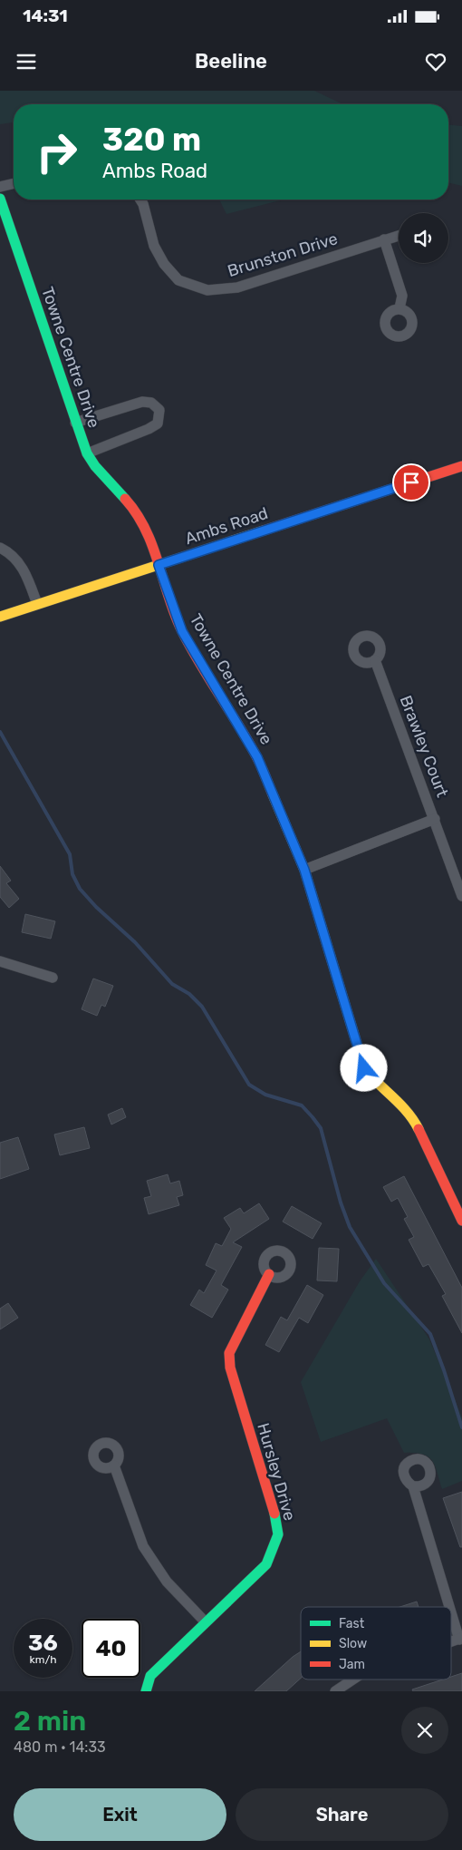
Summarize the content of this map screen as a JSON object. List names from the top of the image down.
{
  "streets": {
    "street": [
      "Brunston Drive",
      "Towne Centre Drive",
      "Ambs Road",
      "Brawley Court",
      "Hursley Drive"
    ]
  },
  "crossings": [
    ["Towne Centre Drive", "Ambs Road"]
  ],
  "legend": ["Fast", "Slow", "Jam"],
  "page": {
    "status": "14:31",
    "header": "Beeline",
    "turn": ["320 m", "Ambs Road"],
    "speed": "36 km/h",
    "limit": "40",
    "heading": ["2 min", "480 m · 14:33"],
    "buttons": ["Exit", "Share"]
  }
}
